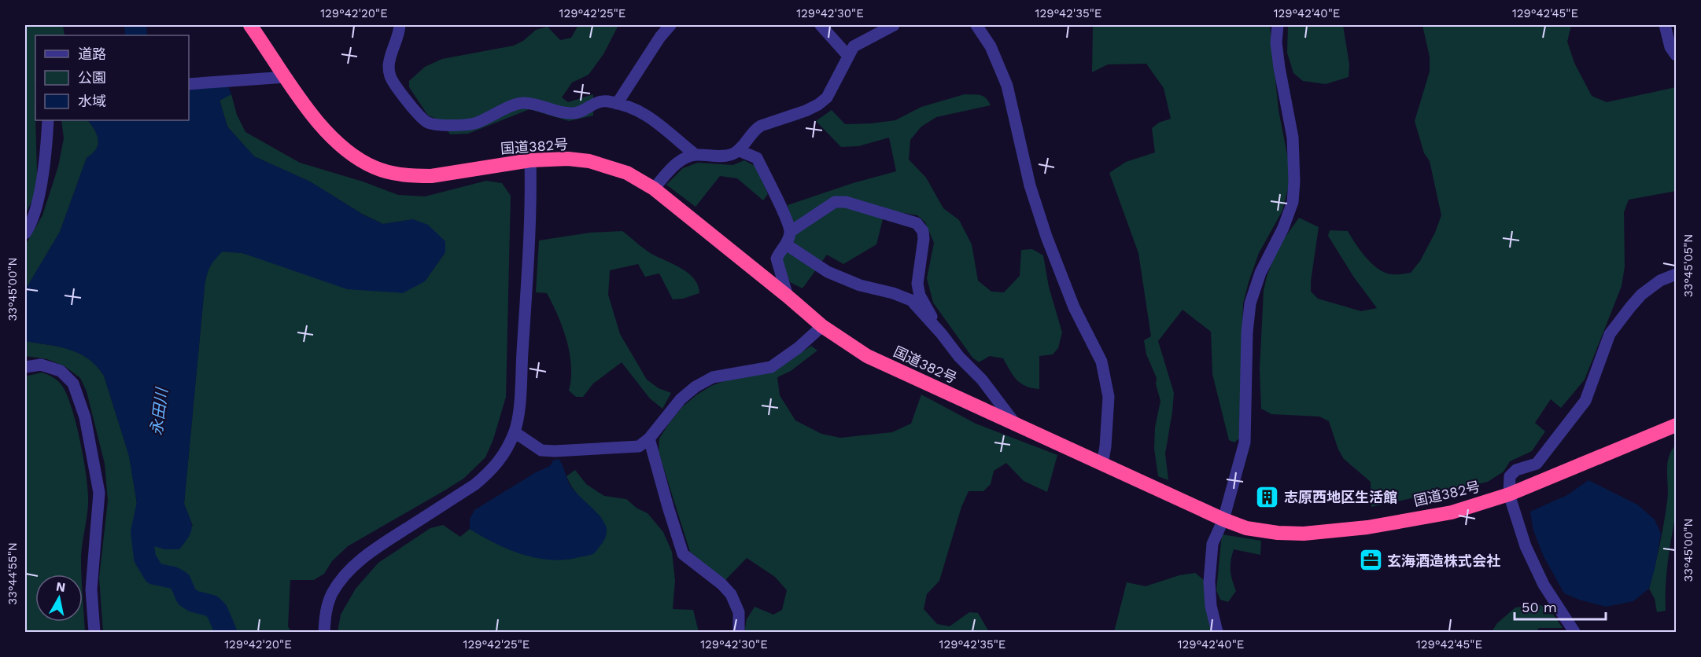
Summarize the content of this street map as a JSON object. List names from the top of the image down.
{
  "streets": {
    "highway": ["国道382号"]
  },
  "water": ["永田川"],
  "places": {
    "building": ["志原西地区生活館"],
    "office": ["玄海酒造株式会社"]
  },
  "legend": ["道路", "公園", "水域"],
  "scale_bar": "50 m",
  "north": "top",
  "coordinates": [
    "129°42'20\"E",
    "129°42'25\"E",
    "129°42'30\"E",
    "129°42'35\"E",
    "129°42'40\"E",
    "129°42'45\"E",
    "33°45'05\"N",
    "33°45'00\"N",
    "33°44'55\"N"
  ]
}
